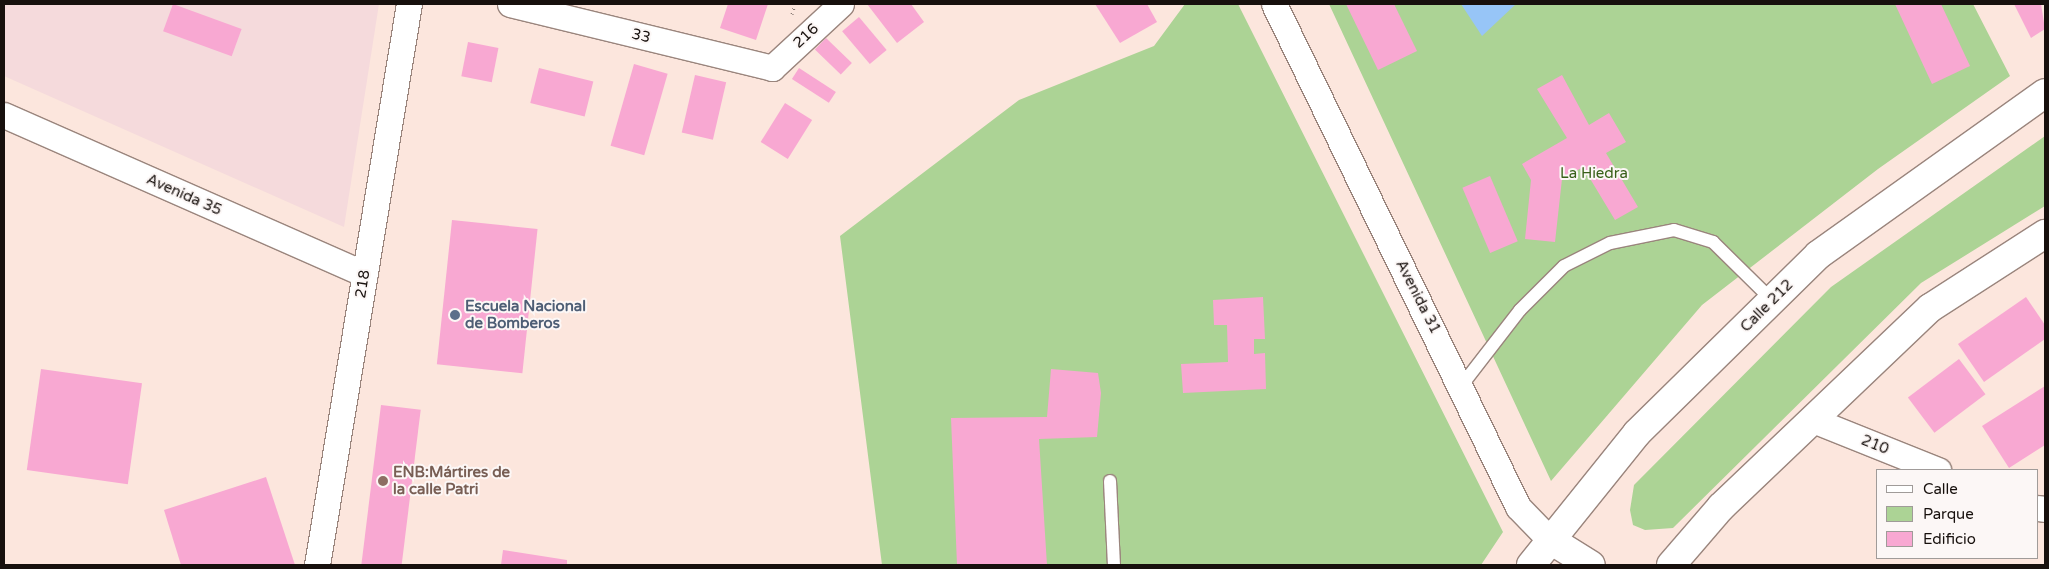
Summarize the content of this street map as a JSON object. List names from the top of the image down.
{
  "streets": {
    "street": [
      "33",
      "216",
      "Avenida 35",
      "218",
      "Avenida 31",
      "Calle 212",
      "210"
    ]
  },
  "crossings": [
    ["33", "216"],
    ["Avenida 35", "218"],
    ["Avenida 31", "Calle 212"]
  ],
  "parks": ["La Hiedra"],
  "places": ["Escuela Nacional de Bomberos", "ENB:Mártires de la calle Patri"],
  "legend": ["Calle", "Parque", "Edificio"]
}
